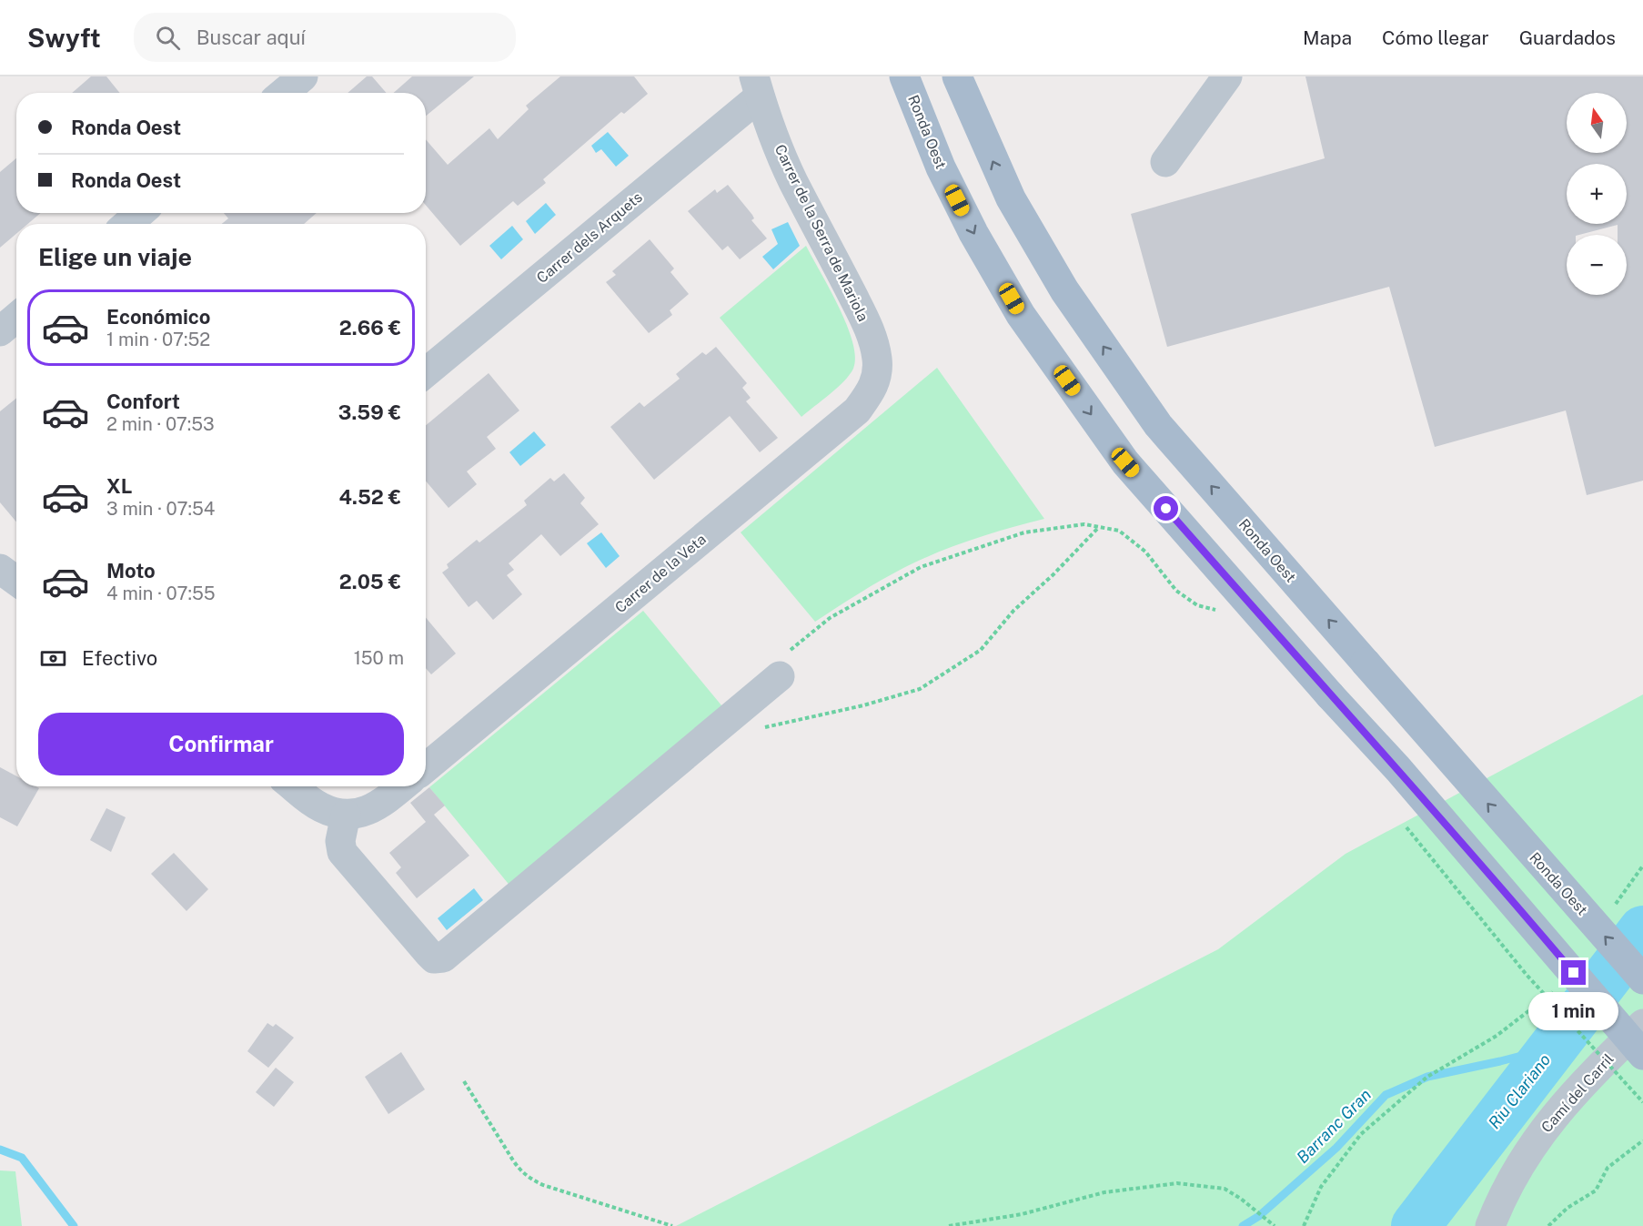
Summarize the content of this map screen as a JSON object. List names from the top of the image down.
{
  "streets": {
    "main road": ["Ronda Oest"],
    "street": [
      "Carrer de la Serra de Mariola",
      "Carrer dels Arquets",
      "Carrer de la Veta",
      "Camí del Carril"
    ]
  },
  "crossings": [
    ["Carrer de la Serra de Mariola", "Carrer dels Arquets"],
    ["Carrer de la Serra de Mariola", "Carrer de la Veta"]
  ],
  "water": ["Riu Clariano", "Barranc Gran"],
  "north": "top",
  "page": {
    "header": "Swyft",
    "search": "Buscar aquí",
    "nav": ["Mapa", "Cómo llegar", "Guardados"],
    "map_buttons": ["+", "−"],
    "banner": ["Ronda Oest", "Ronda Oest"],
    "heading": "Elige un viaje",
    "list": [
      {
        "name": "Económico",
        "note": "1 min · 07:52",
        "value": "2.66 €"
      },
      {
        "name": "Confort",
        "note": "2 min · 07:53",
        "value": "3.59 €"
      },
      {
        "name": "XL",
        "note": "3 min · 07:54",
        "value": "4.52 €"
      },
      {
        "name": "Moto",
        "note": "4 min · 07:55",
        "value": "2.05 €"
      }
    ],
    "pay": ["Efectivo", "150 m"],
    "buttons": "Confirmar",
    "bubble": "1 min"
  }
}
